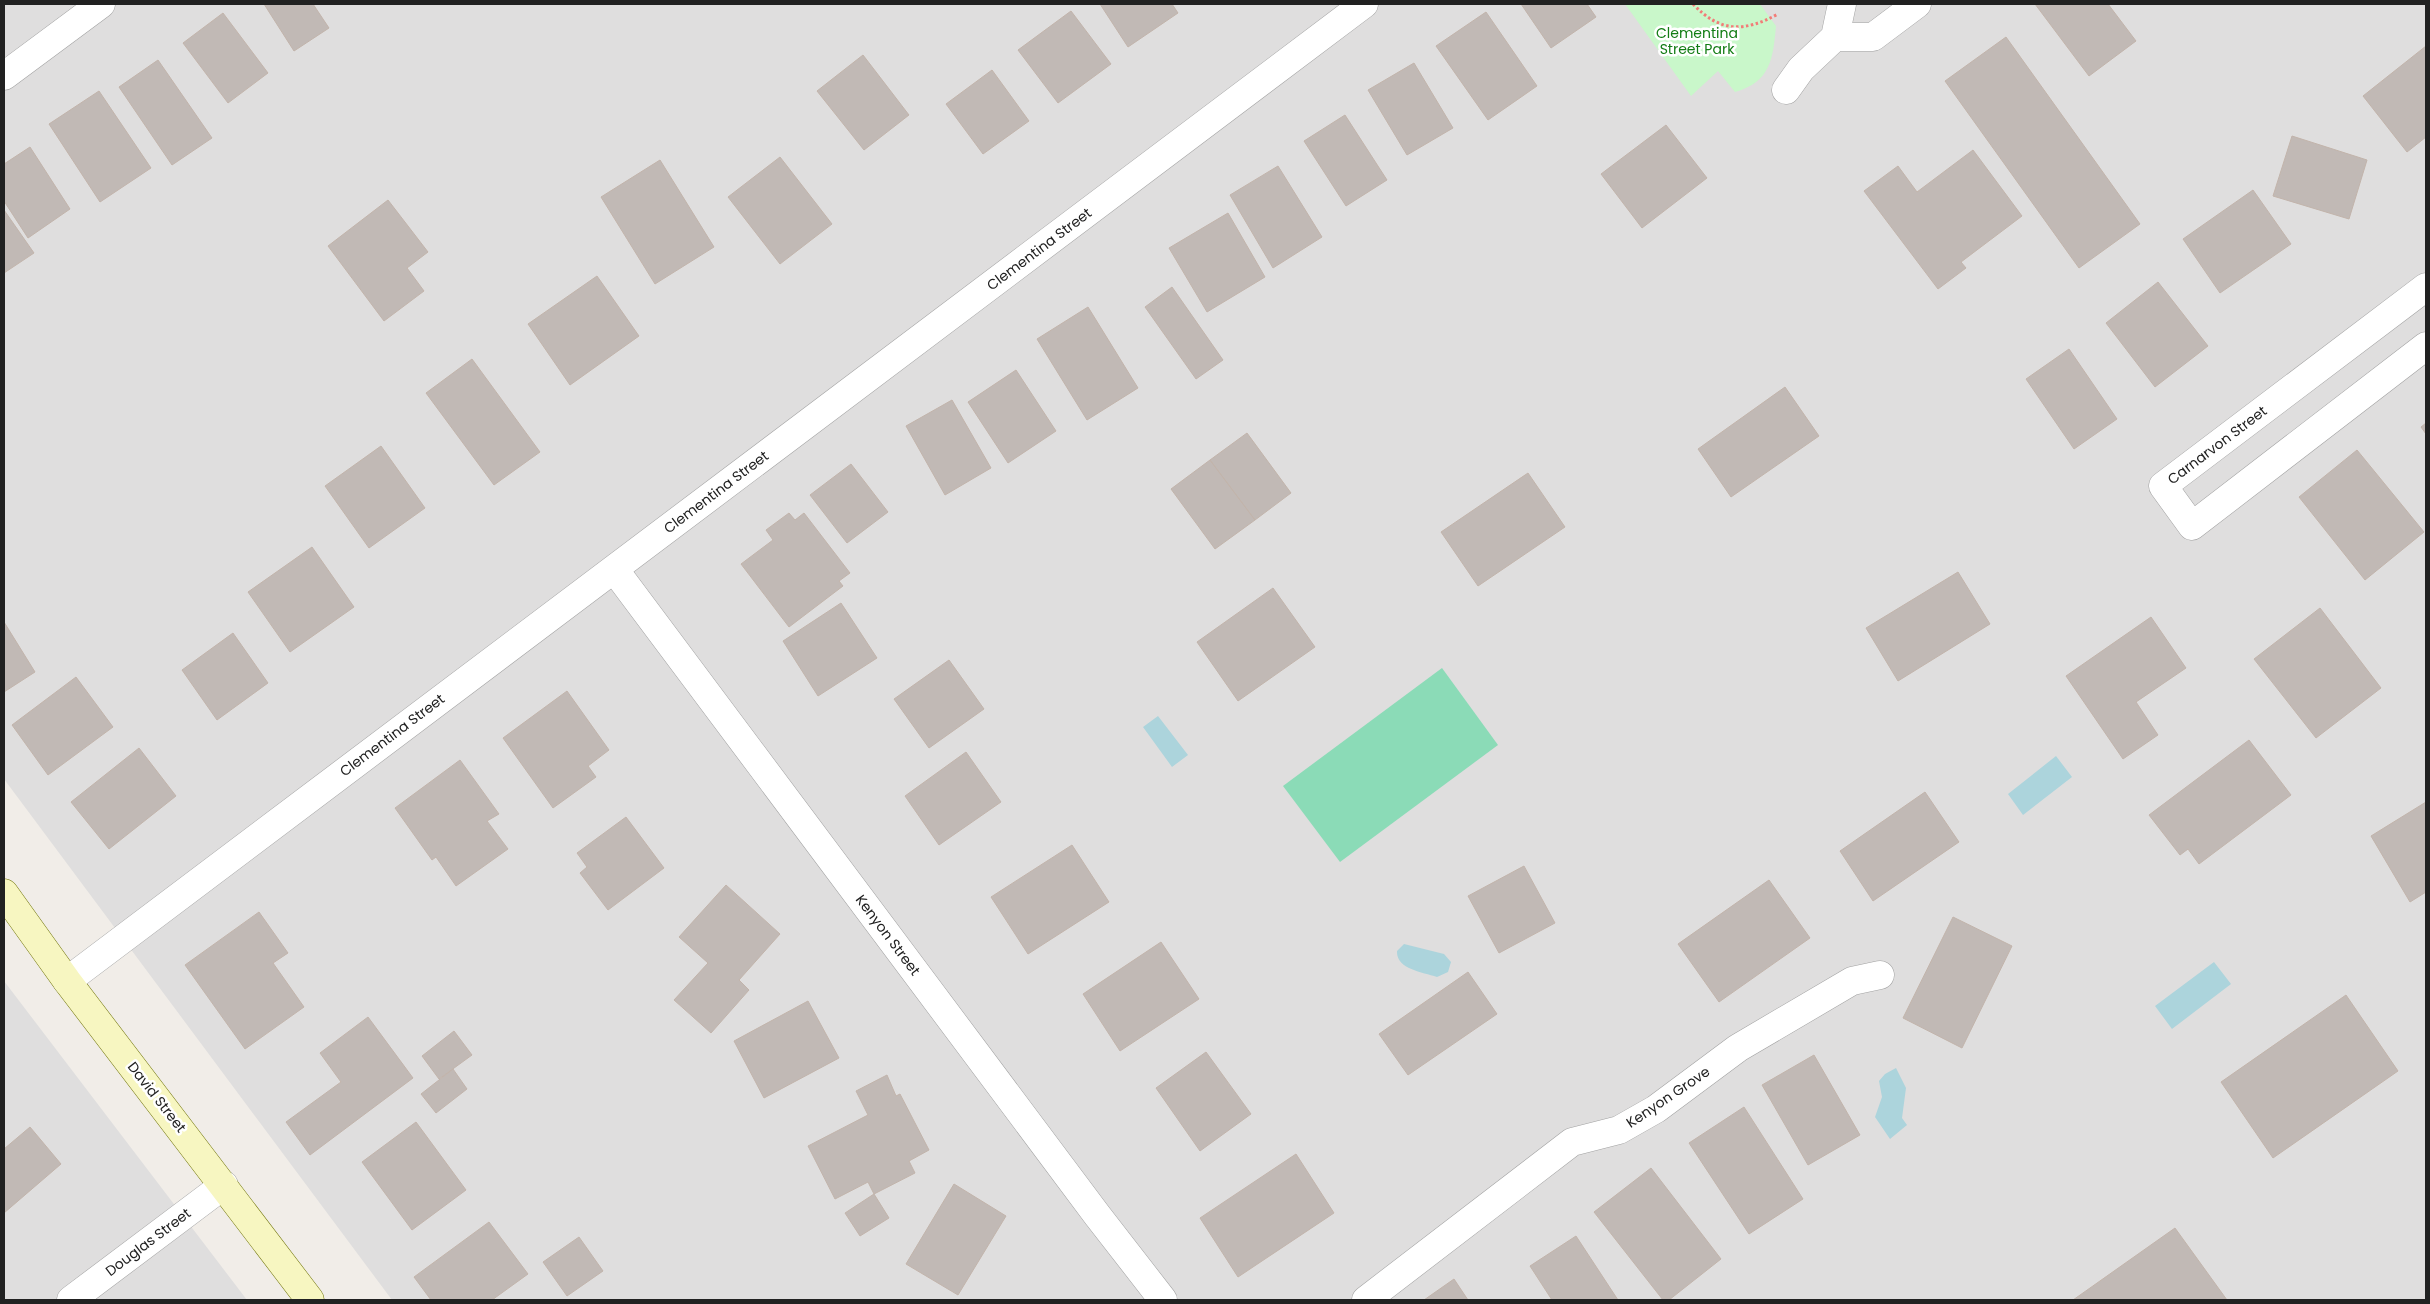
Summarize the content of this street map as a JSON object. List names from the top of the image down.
{
  "streets": {
    "street": [
      "Clementina Street",
      "Carnarvon Street",
      "Kenyon Street",
      "David Street",
      "Kenyon Grove",
      "Douglas Street"
    ]
  },
  "crossings": [
    ["Clementina Street", "Kenyon Street"],
    ["Clementina Street", "David Street"],
    ["David Street", "Douglas Street"]
  ],
  "parks": ["Clementina Street Park"]
}
